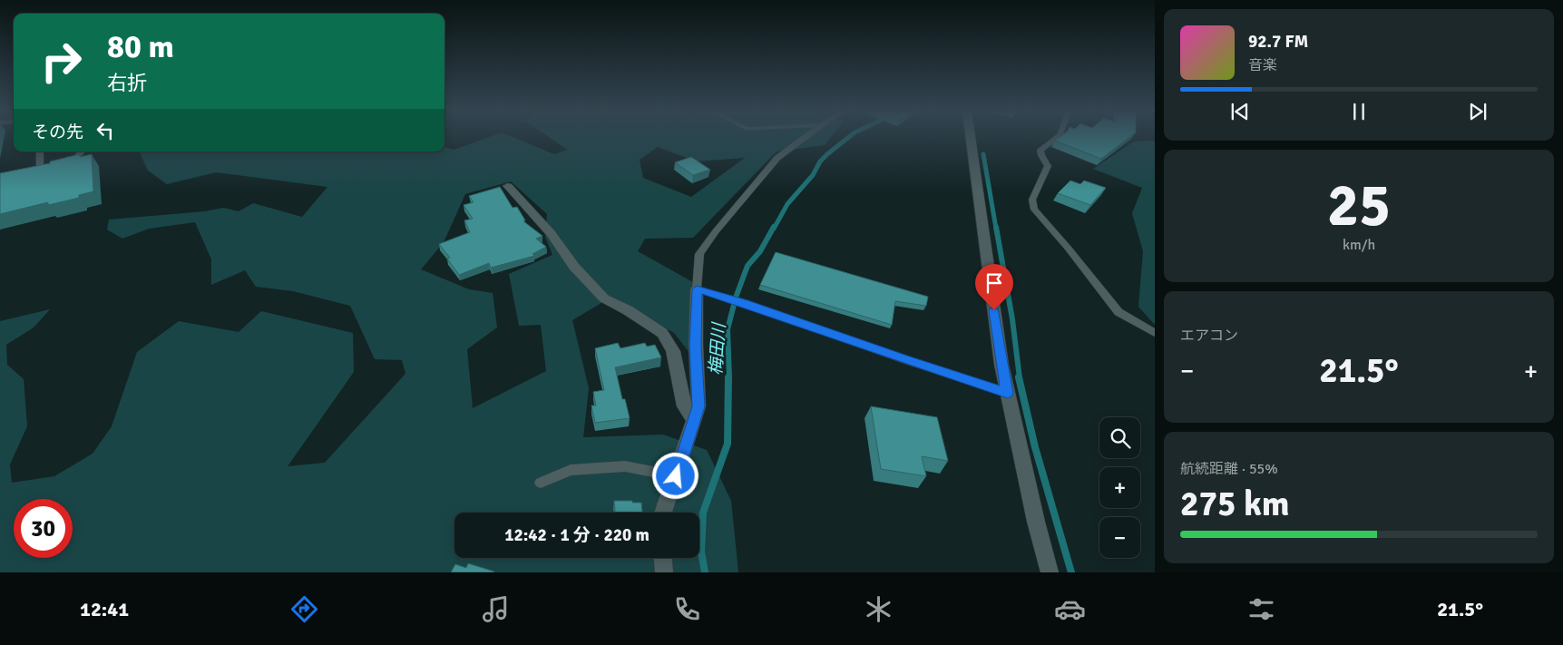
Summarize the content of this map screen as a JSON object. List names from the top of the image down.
{
  "water": ["梅田川"],
  "page": {
    "turn": ["80 m", "右折"],
    "song": ["92.7 FM", "音楽"],
    "then": "その先",
    "tile": [
      ["25", "km/h"],
      "エアコン",
      ["航続距離 · 55%", "275 km"]
    ],
    "heat": ["−", "21.5°", "+"],
    "map_buttons": ["+", "−"],
    "limit": "30",
    "trip": "12:42 · 1 分 · 220 m",
    "tabs": ["12:41", "21.5°"]
  }
}
